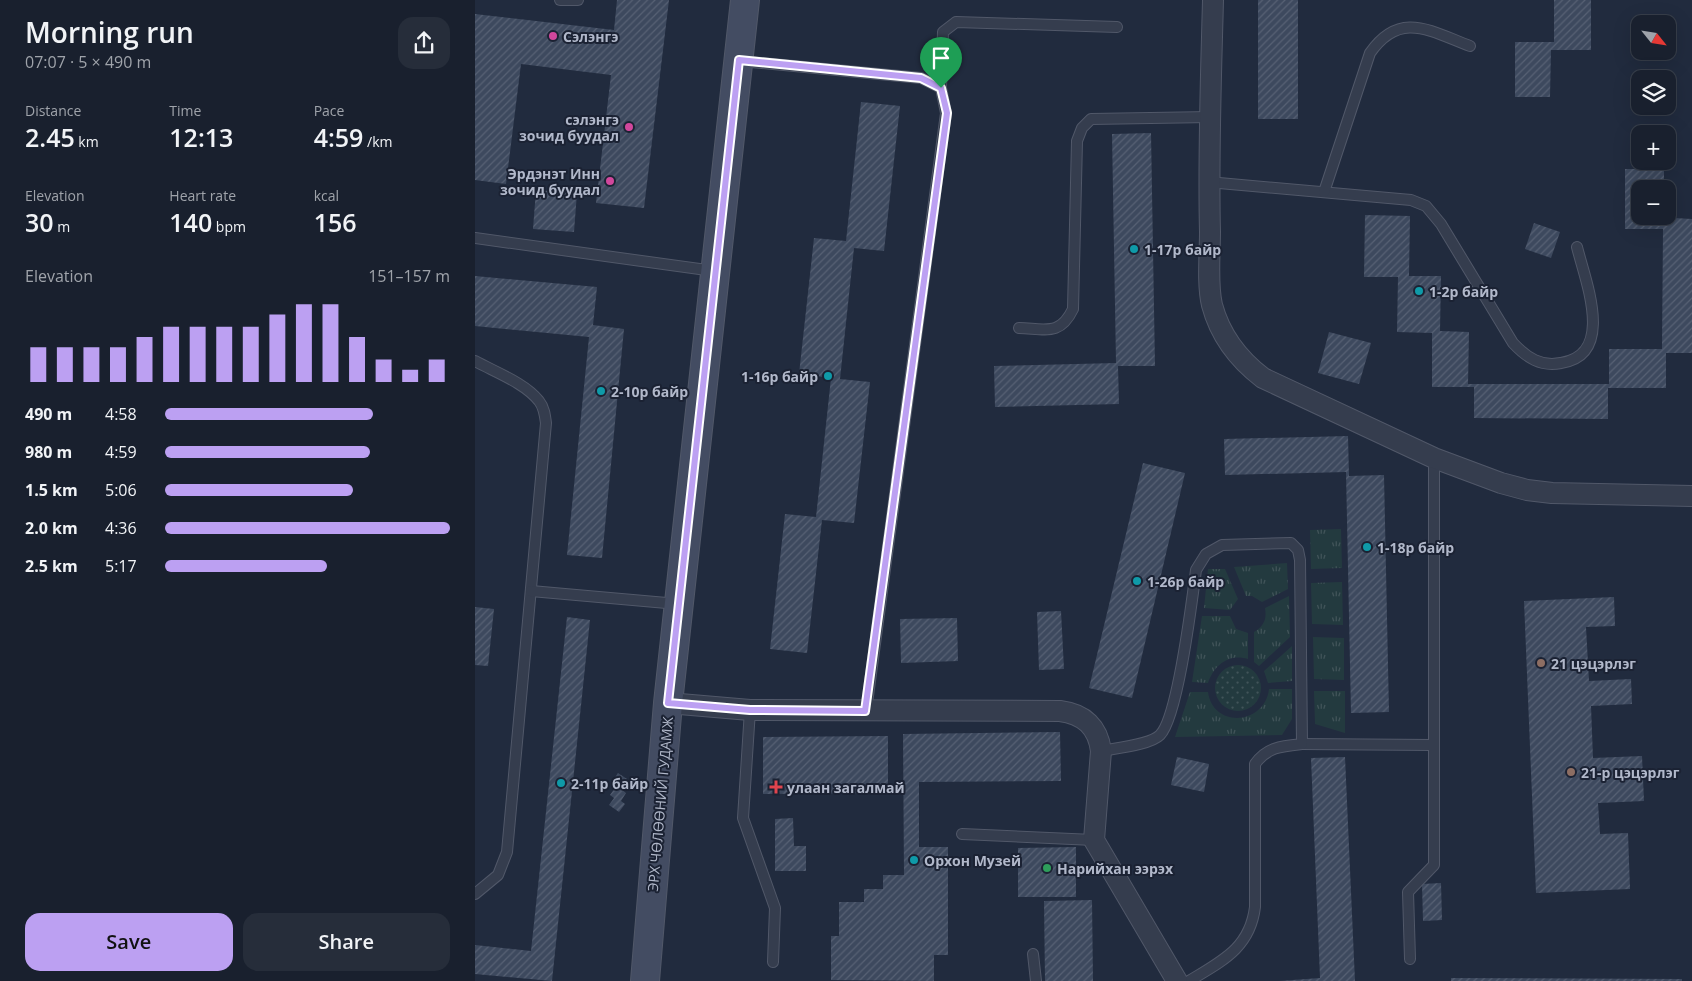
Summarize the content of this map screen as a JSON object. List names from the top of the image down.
{
  "streets": {
    "main road": ["ЭРХ ЧӨЛӨӨНИЙ ГУДАМЖ"]
  },
  "places": {
    "other": [
      "Сэлэнгэ",
      "сэлэнгэ зочид буудал",
      "Эрдэнэт Инн зочид буудал",
      "1-17р байр",
      "1-2р байр",
      "1-16р байр",
      "2-10р байр",
      "1-18р байр",
      "1-26р байр",
      "21 цэцэрлэг",
      "21-р цэцэрлэг",
      "2-11р байр",
      "Орхон Myзей",
      "Нарийхан ээрэх"
    ],
    "health": ["улаан загалмай"]
  },
  "north": "bottom right",
  "page": {
    "heading": ["Morning run", "07:07 · 5 × 490 m"],
    "map_buttons": ["+", "−"],
    "stats": [
      ["Distance", "2.45 km"],
      ["Time", "12:13"],
      ["Pace", "4:59 /km"],
      ["Elevation", "30 m"],
      ["Heart rate", "140 bpm"],
      ["kcal", "156"]
    ],
    "chart": ["Elevation", "151–157 m"],
    "list": [
      {
        "name": "490 m",
        "note": "4:58"
      },
      {
        "name": "980 m",
        "note": "4:59"
      },
      {
        "name": "1.5 km",
        "note": "5:06"
      },
      {
        "name": "2.0 km",
        "note": "4:36"
      },
      {
        "name": "2.5 km",
        "note": "5:17"
      }
    ],
    "buttons": ["Save", "Share"]
  }
}
